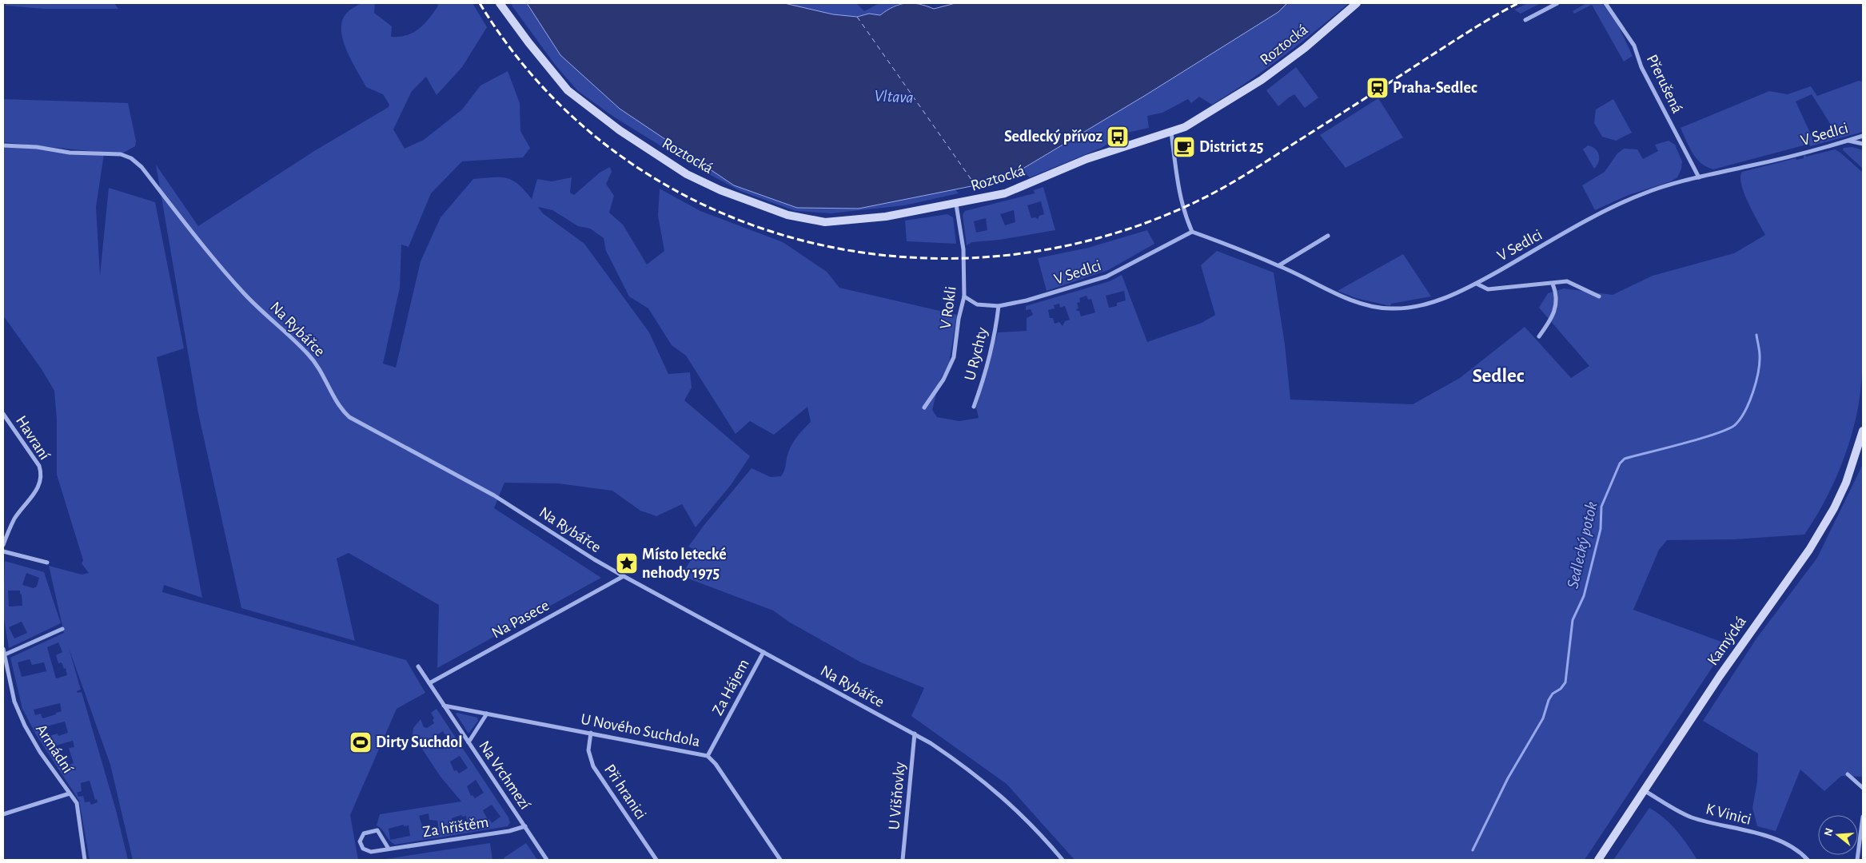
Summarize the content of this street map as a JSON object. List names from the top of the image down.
{
  "streets": {
    "main road": ["Roztocká", "Kamýcká"],
    "street": [
      "Přerušená",
      "V Sedlci",
      "V Rokli",
      "Na Rybářce",
      "U Rychty",
      "Havraní",
      "Na Pasece",
      "Za Hájem",
      "U Nového Suchdola",
      "Armádní",
      "Na Vrchmezí",
      "Při hranici",
      "U Višňovky",
      "K Vinici",
      "Za hřištěm"
    ]
  },
  "crossings": [
    ["Roztocká", "V Rokli"],
    ["Přerušená", "V Sedlci"],
    ["V Sedlci", "V Rokli"],
    ["V Sedlci", "U Rychty"],
    ["Na Rybářce", "Na Pasece"],
    ["Na Rybářce", "Za Hájem"],
    ["Na Rybářce", "U Višňovky"],
    ["Na Pasece", "Na Vrchmezí"],
    ["Kamýcká", "K Vinici"],
    ["Za Hájem", "U Nového Suchdola"],
    ["U Nového Suchdola", "Na Vrchmezí"],
    ["U Nového Suchdola", "Při hranici"],
    ["Na Vrchmezí", "Za hřištěm"]
  ],
  "districts": ["Sedlec"],
  "water": ["Vltava", "Sedlecký potok"],
  "places": {
    "station": ["Praha-Sedlec"],
    "bus stop": ["Sedlecký přívoz"],
    "cafe": ["District 25"],
    "place": ["Místo letecké nehody 1975"],
    "sports": ["Dirty Suchdol"]
  },
  "north": "left"
}
